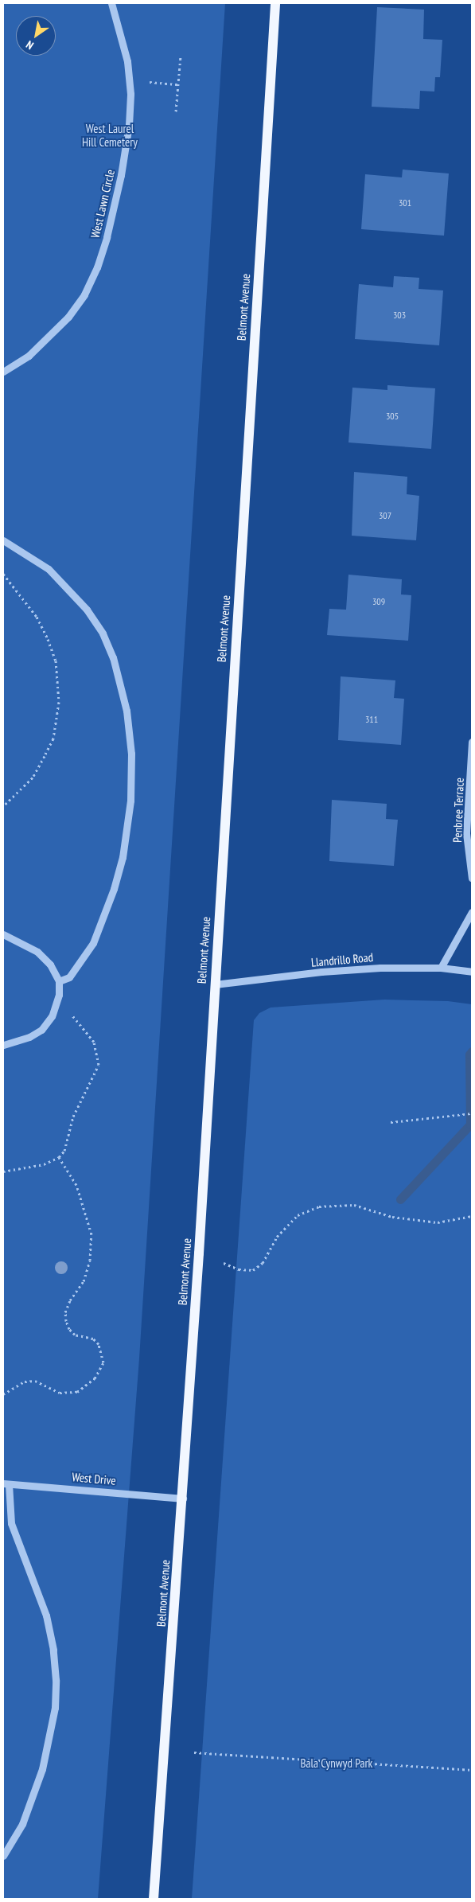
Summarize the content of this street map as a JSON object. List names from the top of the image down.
{
  "streets": {
    "main road": ["Belmont Avenue"],
    "street": [
      "West Lawn Circle",
      "Penbree Terrace",
      "Llandrillo Road",
      "West Drive"
    ]
  },
  "crossings": [
    ["Belmont Avenue", "Llandrillo Road"],
    ["Belmont Avenue", "West Drive"]
  ],
  "parks": ["West Laurel Hill Cemetery", "Bala Cynwyd Park"],
  "house_numbers": [
    "301",
    "303",
    "305",
    "307",
    "309",
    "311"
  ],
  "north": "bottom left"
}
